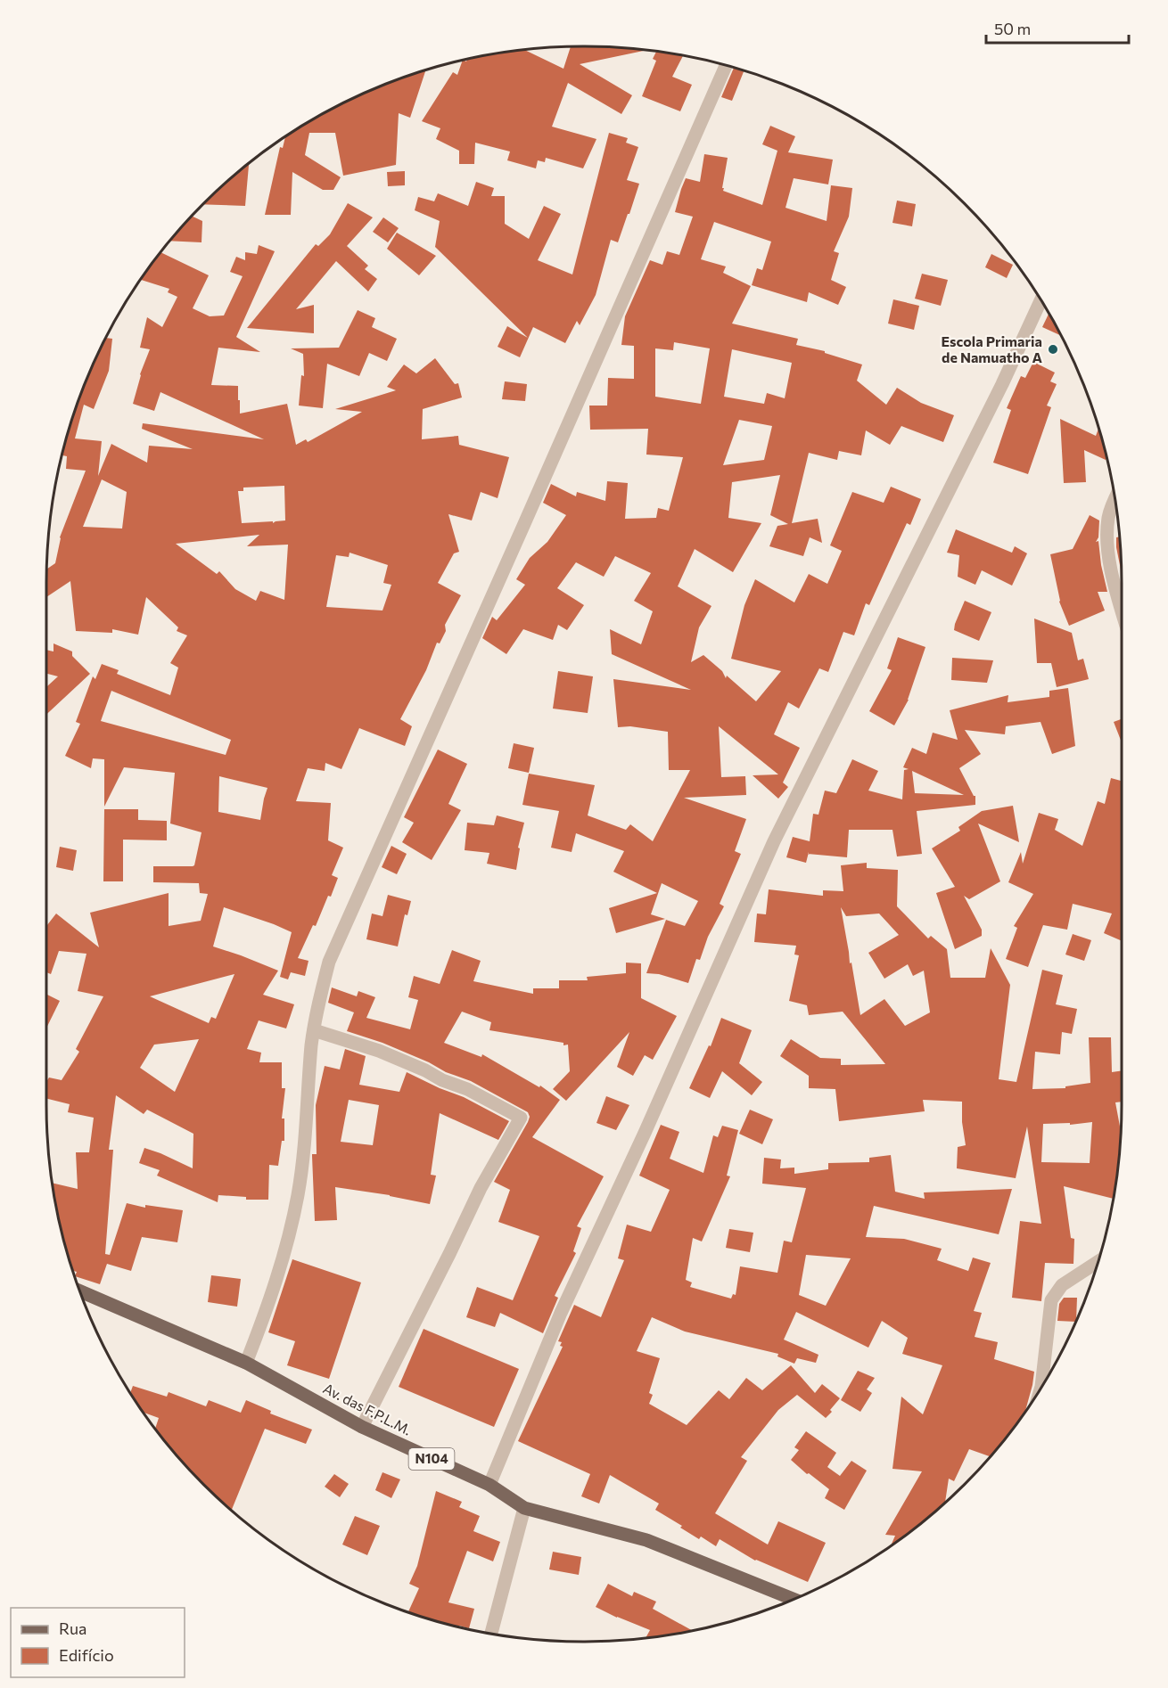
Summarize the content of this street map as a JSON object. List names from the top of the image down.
{
  "streets": {
    "main road": ["Av. das F.P.L.M.", "N104"]
  },
  "places": ["Escola Primaria de Namuatho A"],
  "legend": ["Rua", "Edifício"],
  "scale_bar": "50 m"
}
